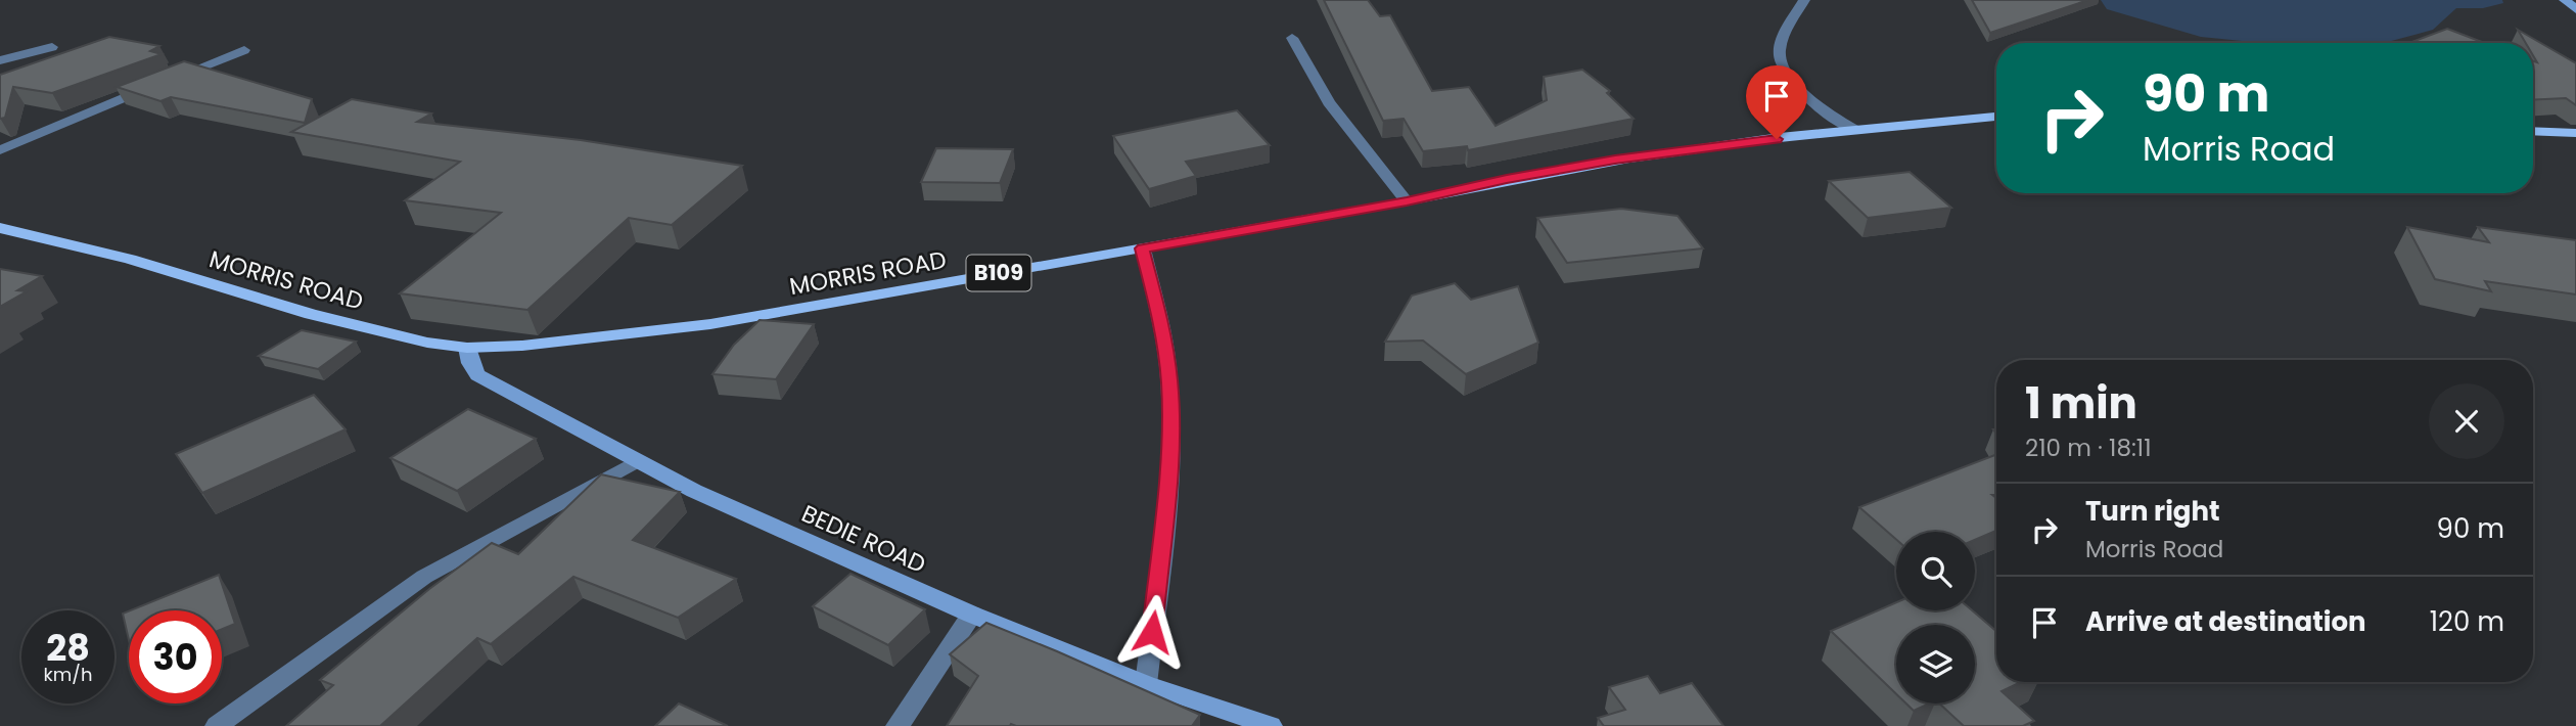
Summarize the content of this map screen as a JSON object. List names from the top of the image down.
{
  "streets": {
    "main road": ["MORRIS ROAD", "B109"],
    "street": ["BEDIE ROAD"]
  },
  "crossings": [
    ["MORRIS ROAD", "BEDIE ROAD"]
  ],
  "page": {
    "turn": ["90 m", "Morris Road"],
    "heading": ["1 min", "210 m · 18:11"],
    "list": [
      {
        "name": "Turn right",
        "note": "Morris Road",
        "value": "90 m"
      },
      {
        "name": "Arrive at destination",
        "value": "120 m"
      }
    ],
    "speed": "28 km/h",
    "limit": "30"
  }
}
